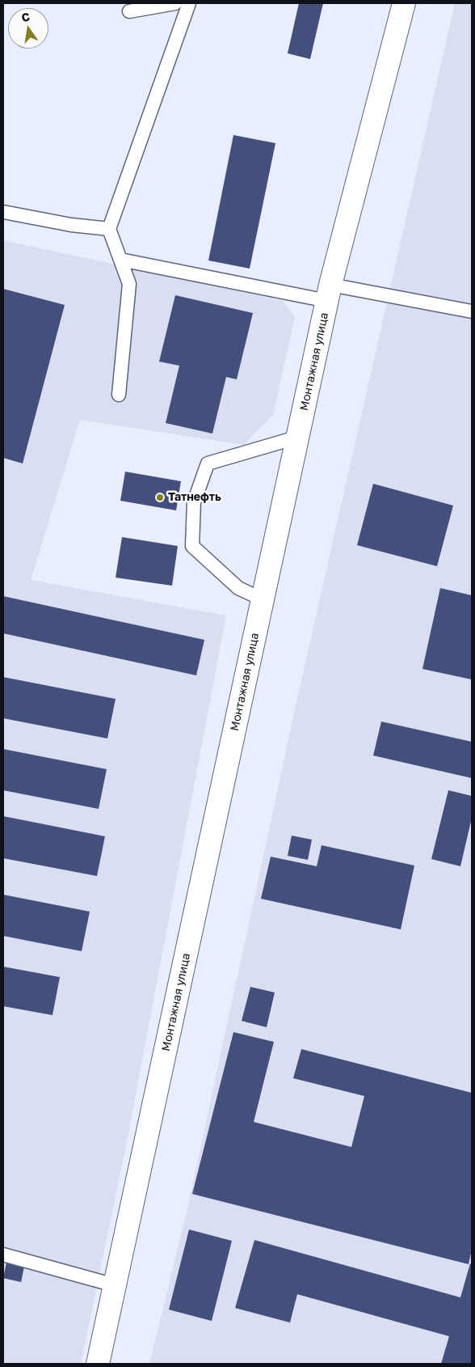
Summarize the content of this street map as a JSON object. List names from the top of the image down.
{
  "streets": {
    "street": ["Монтажная улица"]
  },
  "places": ["Татнефть"],
  "north": "top"
}
